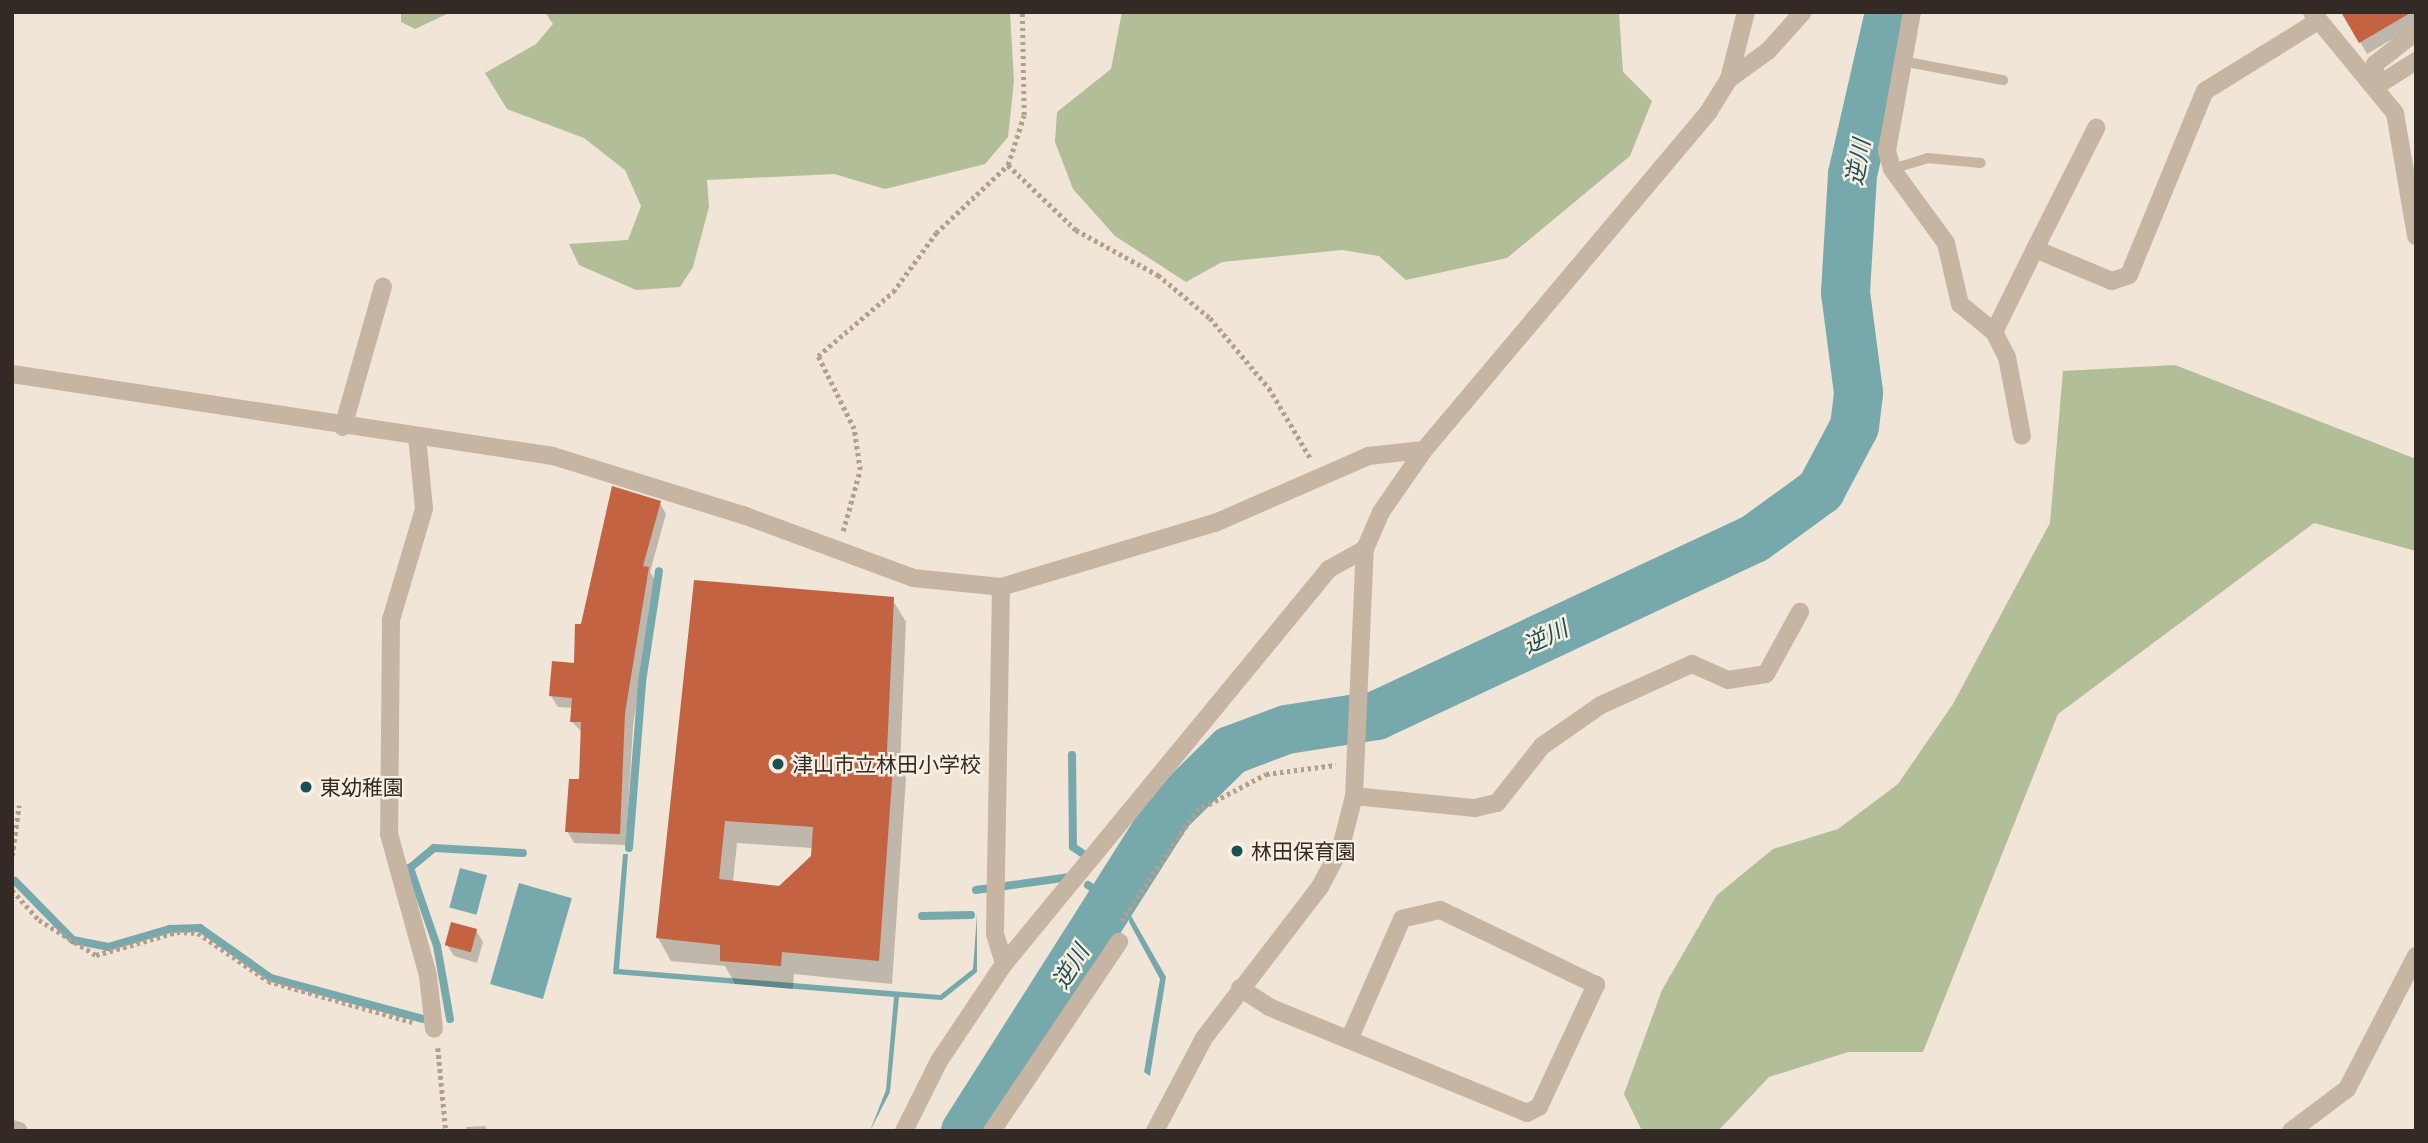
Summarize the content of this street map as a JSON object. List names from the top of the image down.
{
  "water": ["逆川"],
  "places": ["津山市立林田小学校", "東幼稚園", "林田保育園"]
}
